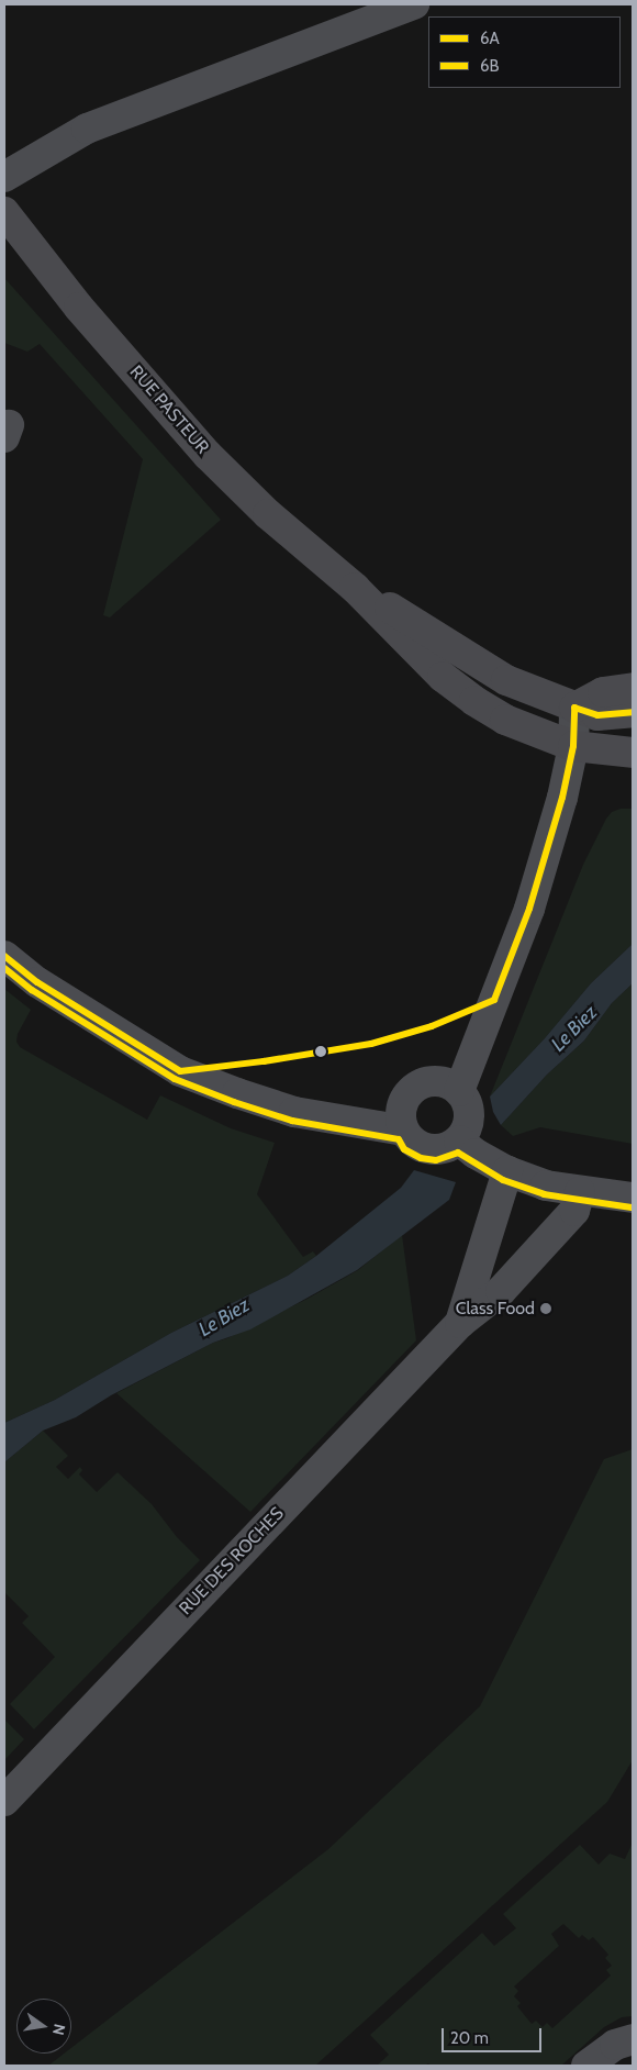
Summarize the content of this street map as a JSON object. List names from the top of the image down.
{
  "streets": {
    "main road": ["RUE PASTEUR"],
    "street": ["RUE DES ROCHES"]
  },
  "water": ["Le Biez"],
  "places": ["Class Food"],
  "lines": ["transit line 6A", "transit line 6B"],
  "legend": ["6A", "6B"],
  "scale_bar": "20 m",
  "north": "right"
}
